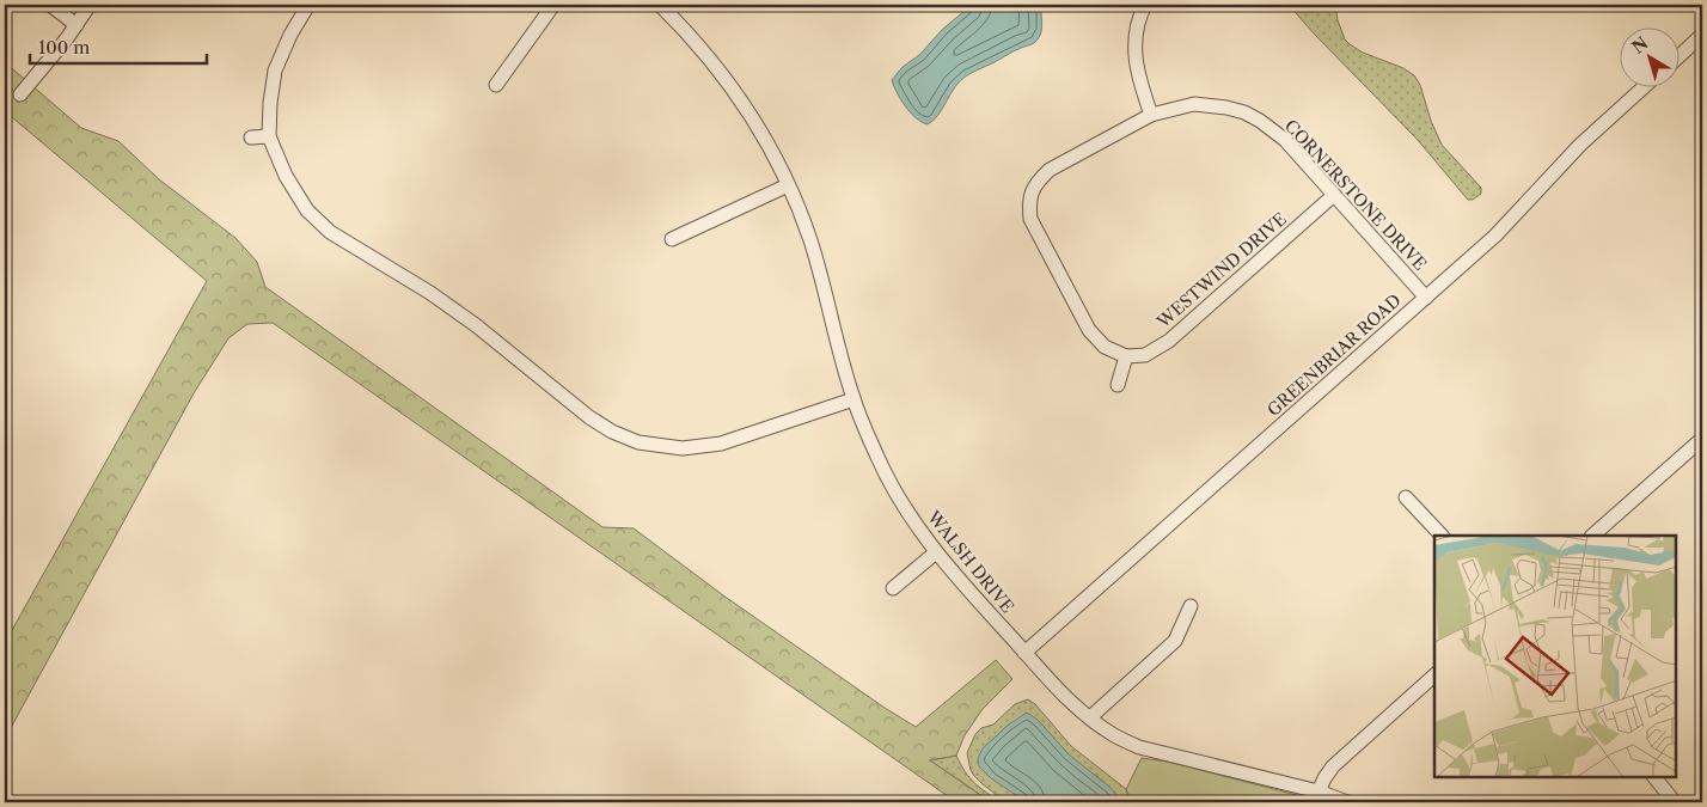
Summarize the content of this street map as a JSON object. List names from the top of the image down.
{
  "streets": {
    "street": [
      "CORNERSTONE DRIVE",
      "WESTWIND DRIVE",
      "GREENBRIAR ROAD",
      "WALSH DRIVE"
    ]
  },
  "crossings": [
    ["CORNERSTONE DRIVE", "WESTWIND DRIVE"],
    ["CORNERSTONE DRIVE", "GREENBRIAR ROAD"],
    ["GREENBRIAR ROAD", "WALSH DRIVE"]
  ],
  "scale_bar": "100 m",
  "north": "top left"
}
